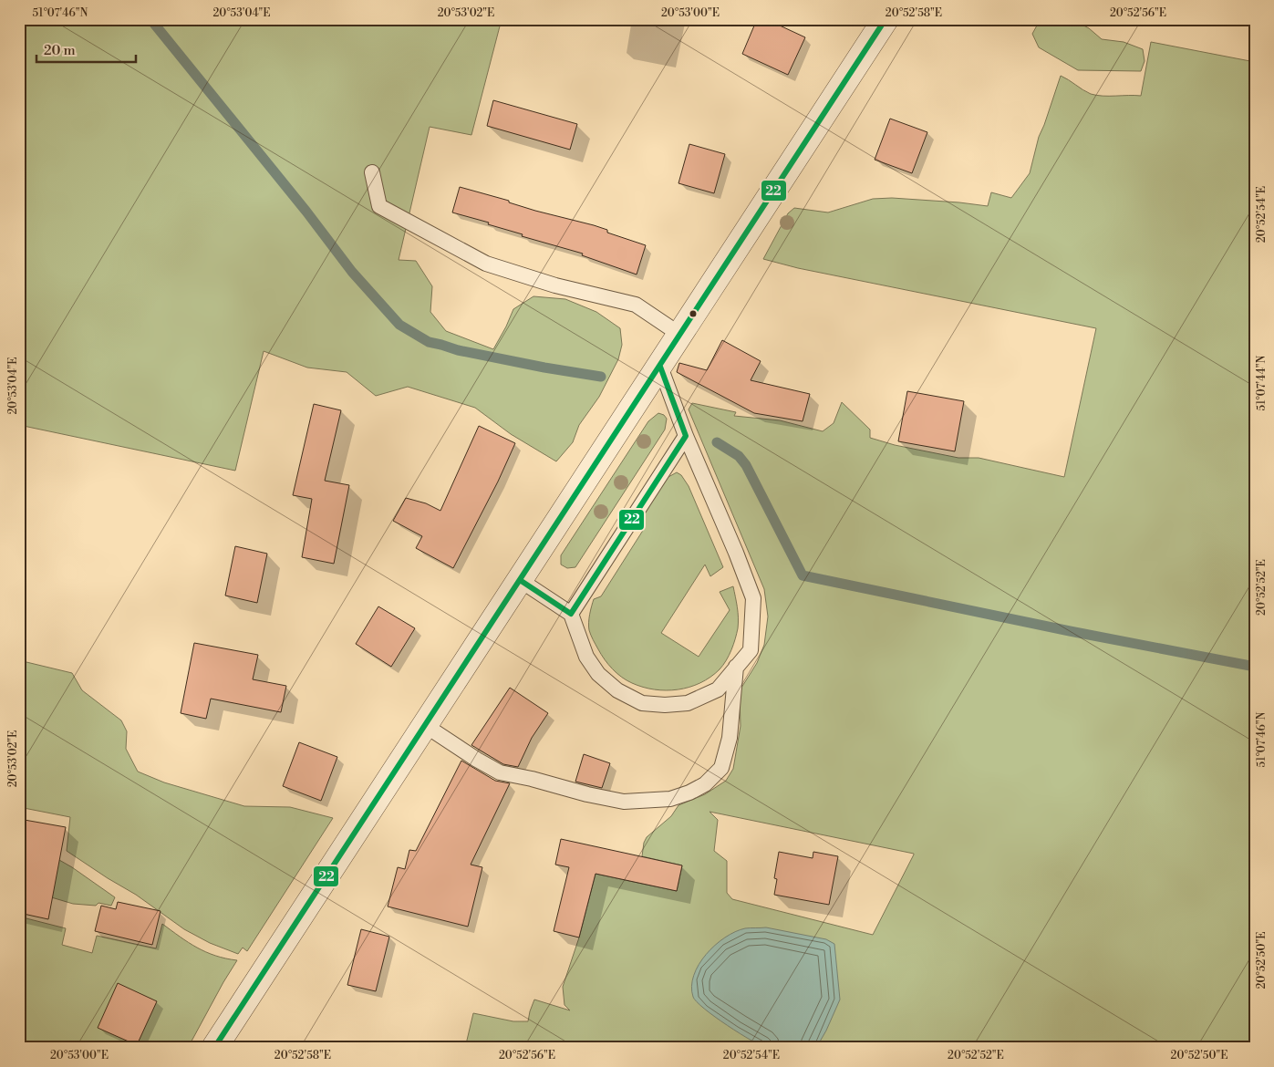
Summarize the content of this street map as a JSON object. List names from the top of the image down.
{
  "lines": ["transit line 22"],
  "scale_bar": "20 m",
  "coordinates": [
    "51°07'46\"N",
    "20°53'04\"E",
    "20°53'02\"E",
    "20°53'00\"E",
    "20°52'58\"E",
    "20°52'56\"E",
    "20°52'54\"E",
    "51°07'44\"N",
    "20°52'52\"E",
    "20°52'50\"E"
  ]
}
